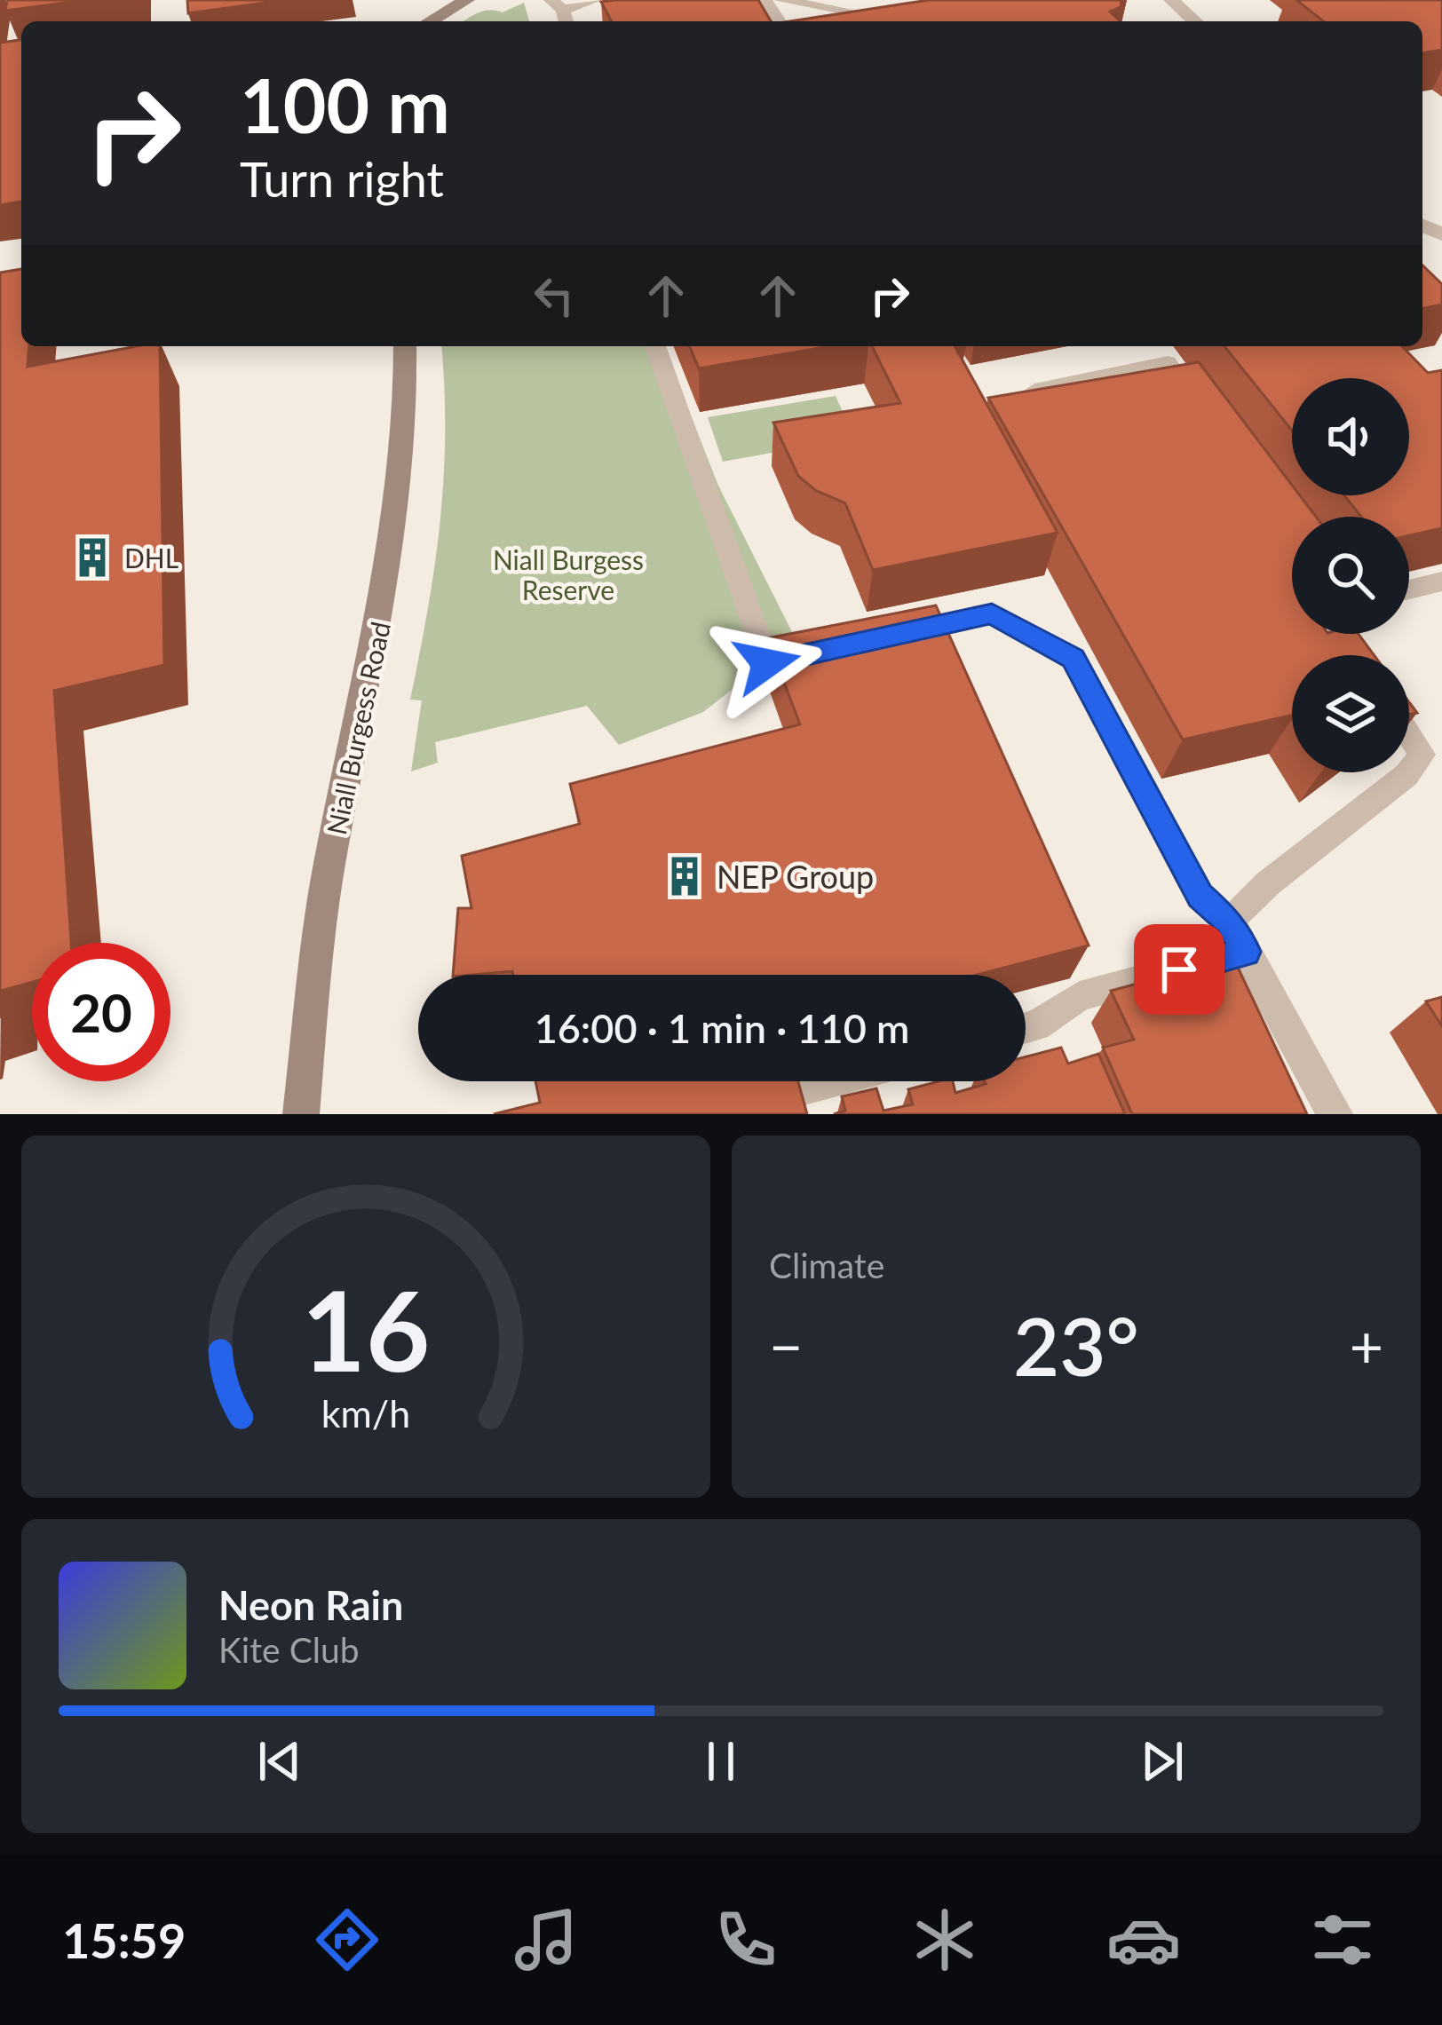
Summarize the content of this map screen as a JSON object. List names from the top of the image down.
{
  "streets": {
    "street": ["Niall Burgess Road"]
  },
  "parks": ["Niall Burgess Reserve"],
  "places": {
    "building": ["DHL", "NEP Group"]
  },
  "page": {
    "turn": ["100 m", "Turn right"],
    "limit": "20",
    "trip": "16:00 · 1 min · 110 m",
    "tile": "Climate",
    "heat": ["−", "23°", "+"],
    "song": ["Neon Rain", "Kite Club"],
    "tabs": "15:59",
    "gauge": ["16", "km/h"]
  }
}
